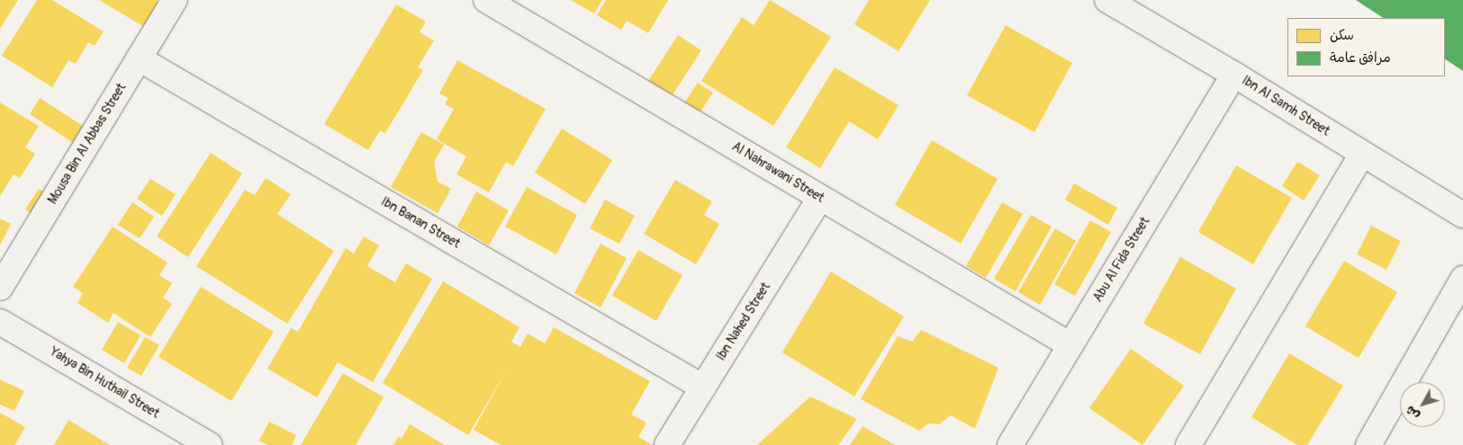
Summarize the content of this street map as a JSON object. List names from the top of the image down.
{
  "streets": {
    "street": [
      "Ibn Al Samh Street",
      "Mousa Bin Al Abbas Street",
      "Al Nahrawani Street",
      "Ibn Banan Street",
      "Abu Al Fida Street",
      "Ibn Nahed Street",
      "Yahya Bin Huthail Street"
    ]
  },
  "crossings": [
    ["Ibn Al Samh Street", "Abu Al Fida Street"],
    ["Mousa Bin Al Abbas Street", "Ibn Banan Street"],
    ["Al Nahrawani Street", "Abu Al Fida Street"],
    ["Al Nahrawani Street", "Ibn Nahed Street"],
    ["Ibn Banan Street", "Ibn Nahed Street"]
  ],
  "legend": ["سكن", "مرافق عامة"],
  "north": "bottom left"
}
